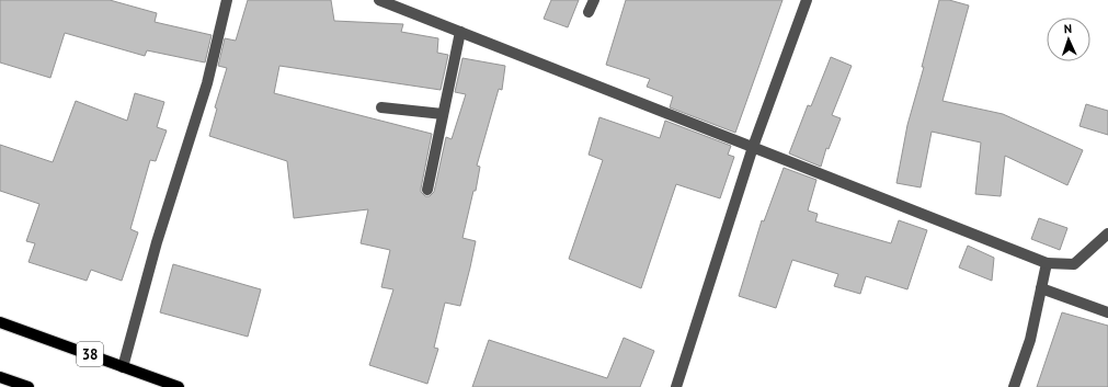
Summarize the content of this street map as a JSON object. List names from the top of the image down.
{
  "streets": {
    "main road": ["38"]
  },
  "north": "top"
}
